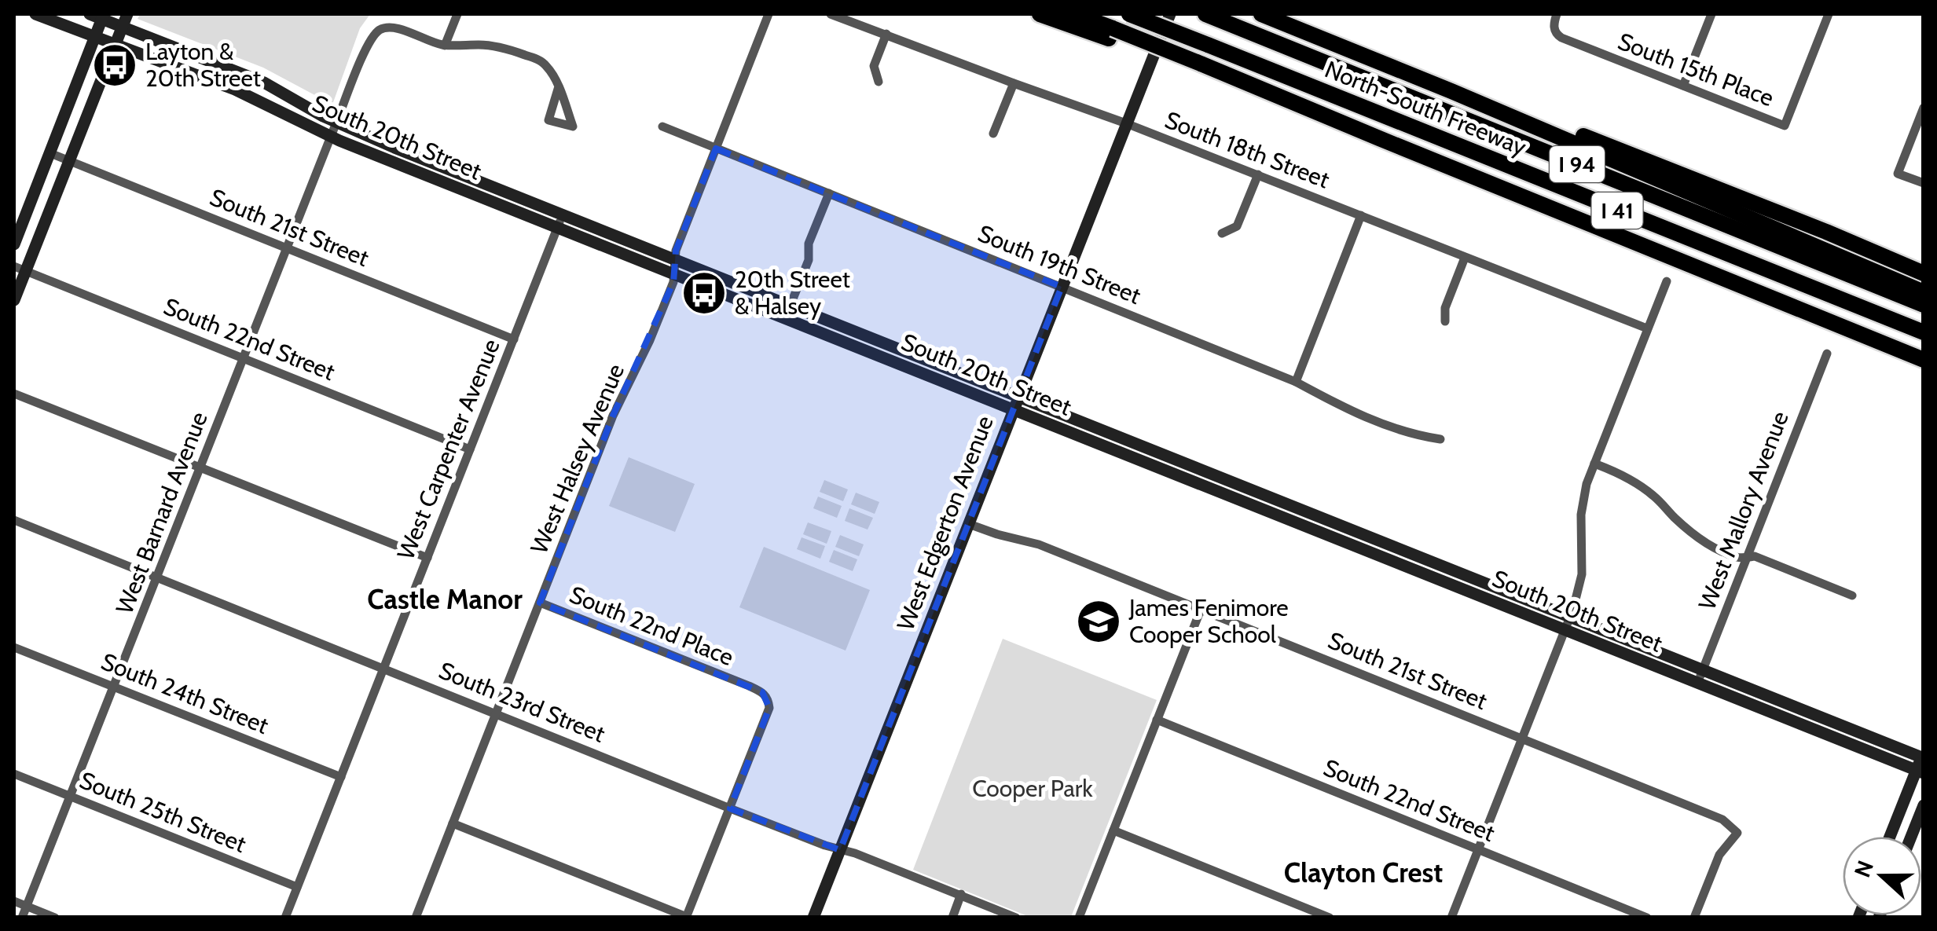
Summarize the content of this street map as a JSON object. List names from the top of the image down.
{
  "streets": {
    "highway": ["North-South Freeway", "I 94", "I 41"],
    "street": [
      "South 15th Place",
      "South 20th Street",
      "South 18th Street",
      "South 21st Street",
      "South 19th Street",
      "South 22nd Street",
      "West Carpenter Avenue",
      "West Halsey Avenue",
      "West Mallory Avenue",
      "West Barnard Avenue",
      "West Edgerton Avenue",
      "South 22nd Place",
      "South 24th Street",
      "South 23rd Street",
      "South 25th Street"
    ]
  },
  "crossings": [
    ["South 20th Street", "West Carpenter Avenue"],
    ["South 20th Street", "West Halsey Avenue"],
    ["South 20th Street", "West Mallory Avenue"],
    ["South 20th Street", "West Barnard Avenue"],
    ["South 20th Street", "West Edgerton Avenue"],
    ["South 18th Street", "West Edgerton Avenue"],
    ["South 21st Street", "West Carpenter Avenue"],
    ["South 21st Street", "West Barnard Avenue"],
    ["South 21st Street", "West Edgerton Avenue"],
    ["South 19th Street", "West Halsey Avenue"],
    ["South 19th Street", "West Edgerton Avenue"],
    ["South 22nd Street", "West Carpenter Avenue"],
    ["South 22nd Street", "West Barnard Avenue"],
    ["West Carpenter Avenue", "South 24th Street"],
    ["West Carpenter Avenue", "South 23rd Street"],
    ["West Carpenter Avenue", "South 25th Street"],
    ["West Halsey Avenue", "South 22nd Place"],
    ["West Halsey Avenue", "South 23rd Street"],
    ["West Barnard Avenue", "South 24th Street"],
    ["West Barnard Avenue", "South 23rd Street"],
    ["West Barnard Avenue", "South 25th Street"],
    ["West Edgerton Avenue", "South 23rd Street"],
    ["South 22nd Place", "South 23rd Street"]
  ],
  "districts": ["Castle Manor", "Clayton Crest"],
  "parks": ["Cooper Park"],
  "places": {
    "bus stop": ["Layton & 20th Street", "20th Street & Halsey"],
    "school or university": ["James Fenimore Cooper School"]
  },
  "north": "left"
}
